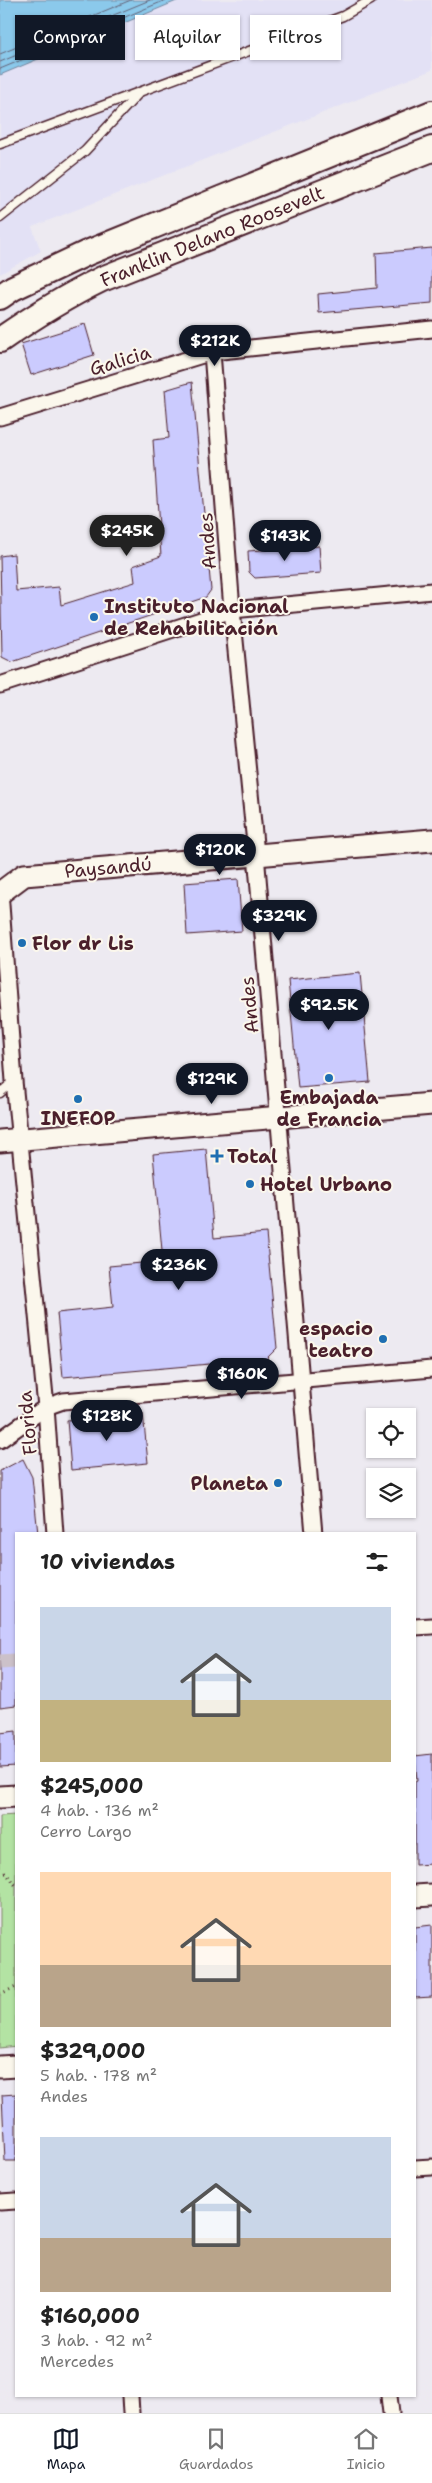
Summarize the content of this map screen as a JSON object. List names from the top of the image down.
{
  "streets": {
    "main road": ["Franklin Delano Roosevelt"],
    "street": [
      "Galicia",
      "Andes",
      "Paysandú",
      "Florida"
    ]
  },
  "crossings": [
    ["Galicia", "Andes"],
    ["Andes", "Paysandú"],
    ["Paysandú", "Florida"]
  ],
  "places": {
    "other": [
      "Instituto Nacional de Rehabilitación",
      "Flor dr Lis",
      "Embajada de Francia",
      "INEFOP",
      "Hotel Urbano",
      "espacio teatro",
      "Planeta"
    ],
    "health": ["Total"]
  },
  "page": {
    "chip": ["Comprar", "Alquilar", "Filtros"],
    "price": [
      "$212K",
      "$245K",
      "$143K",
      "$120K",
      "$329K",
      "$92.5K",
      "$129K",
      "$236K",
      "$160K",
      "$128K"
    ],
    "heading": "10 viviendas",
    "list": [
      {
        "name": "$245,000",
        "note": "4 hab. · 136 m² · Cerro Largo"
      },
      {
        "name": "$329,000",
        "note": "5 hab. · 178 m² · Andes"
      },
      {
        "name": "$160,000",
        "note": "3 hab. · 92 m² · Mercedes"
      }
    ],
    "tabs": ["Mapa", "Guardados", "Inicio"]
  }
}
